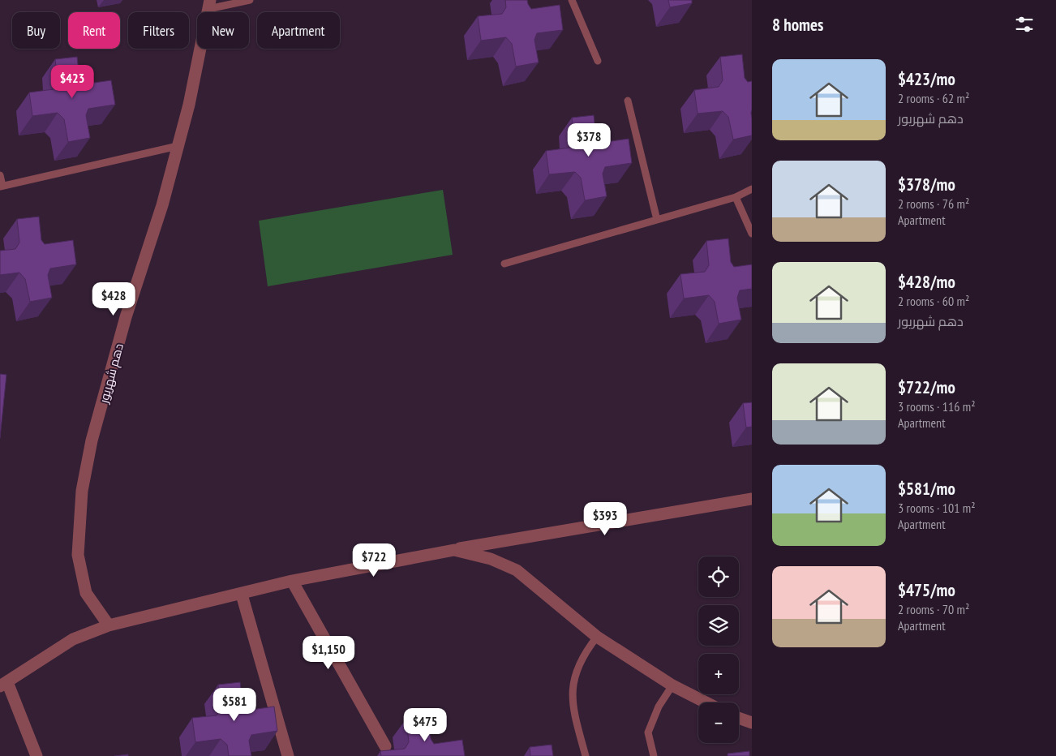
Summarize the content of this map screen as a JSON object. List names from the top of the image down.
{
  "streets": {
    "street": ["دهم شهریور"]
  },
  "page": {
    "heading": "8 homes",
    "chip": [
      "Buy",
      "Rent",
      "Filters",
      "New",
      "Apartment"
    ],
    "list": [
      {
        "name": "$423/mo",
        "note": "2 rooms · 62 m² · دهم شهریور"
      },
      {
        "name": "$378/mo",
        "note": "2 rooms · 76 m² · Apartment"
      },
      {
        "name": "$428/mo",
        "note": "2 rooms · 60 m² · دهم شهریور"
      },
      {
        "name": "$722/mo",
        "note": "3 rooms · 116 m² · Apartment"
      },
      {
        "name": "$581/mo",
        "note": "3 rooms · 101 m² · Apartment"
      },
      {
        "name": "$475/mo",
        "note": "2 rooms · 70 m² · Apartment"
      }
    ],
    "price": [
      "$423",
      "$378",
      "$428",
      "$393",
      "$722",
      "$1,150",
      "$581",
      "$475"
    ],
    "map_buttons": ["+", "−"]
  }
}
